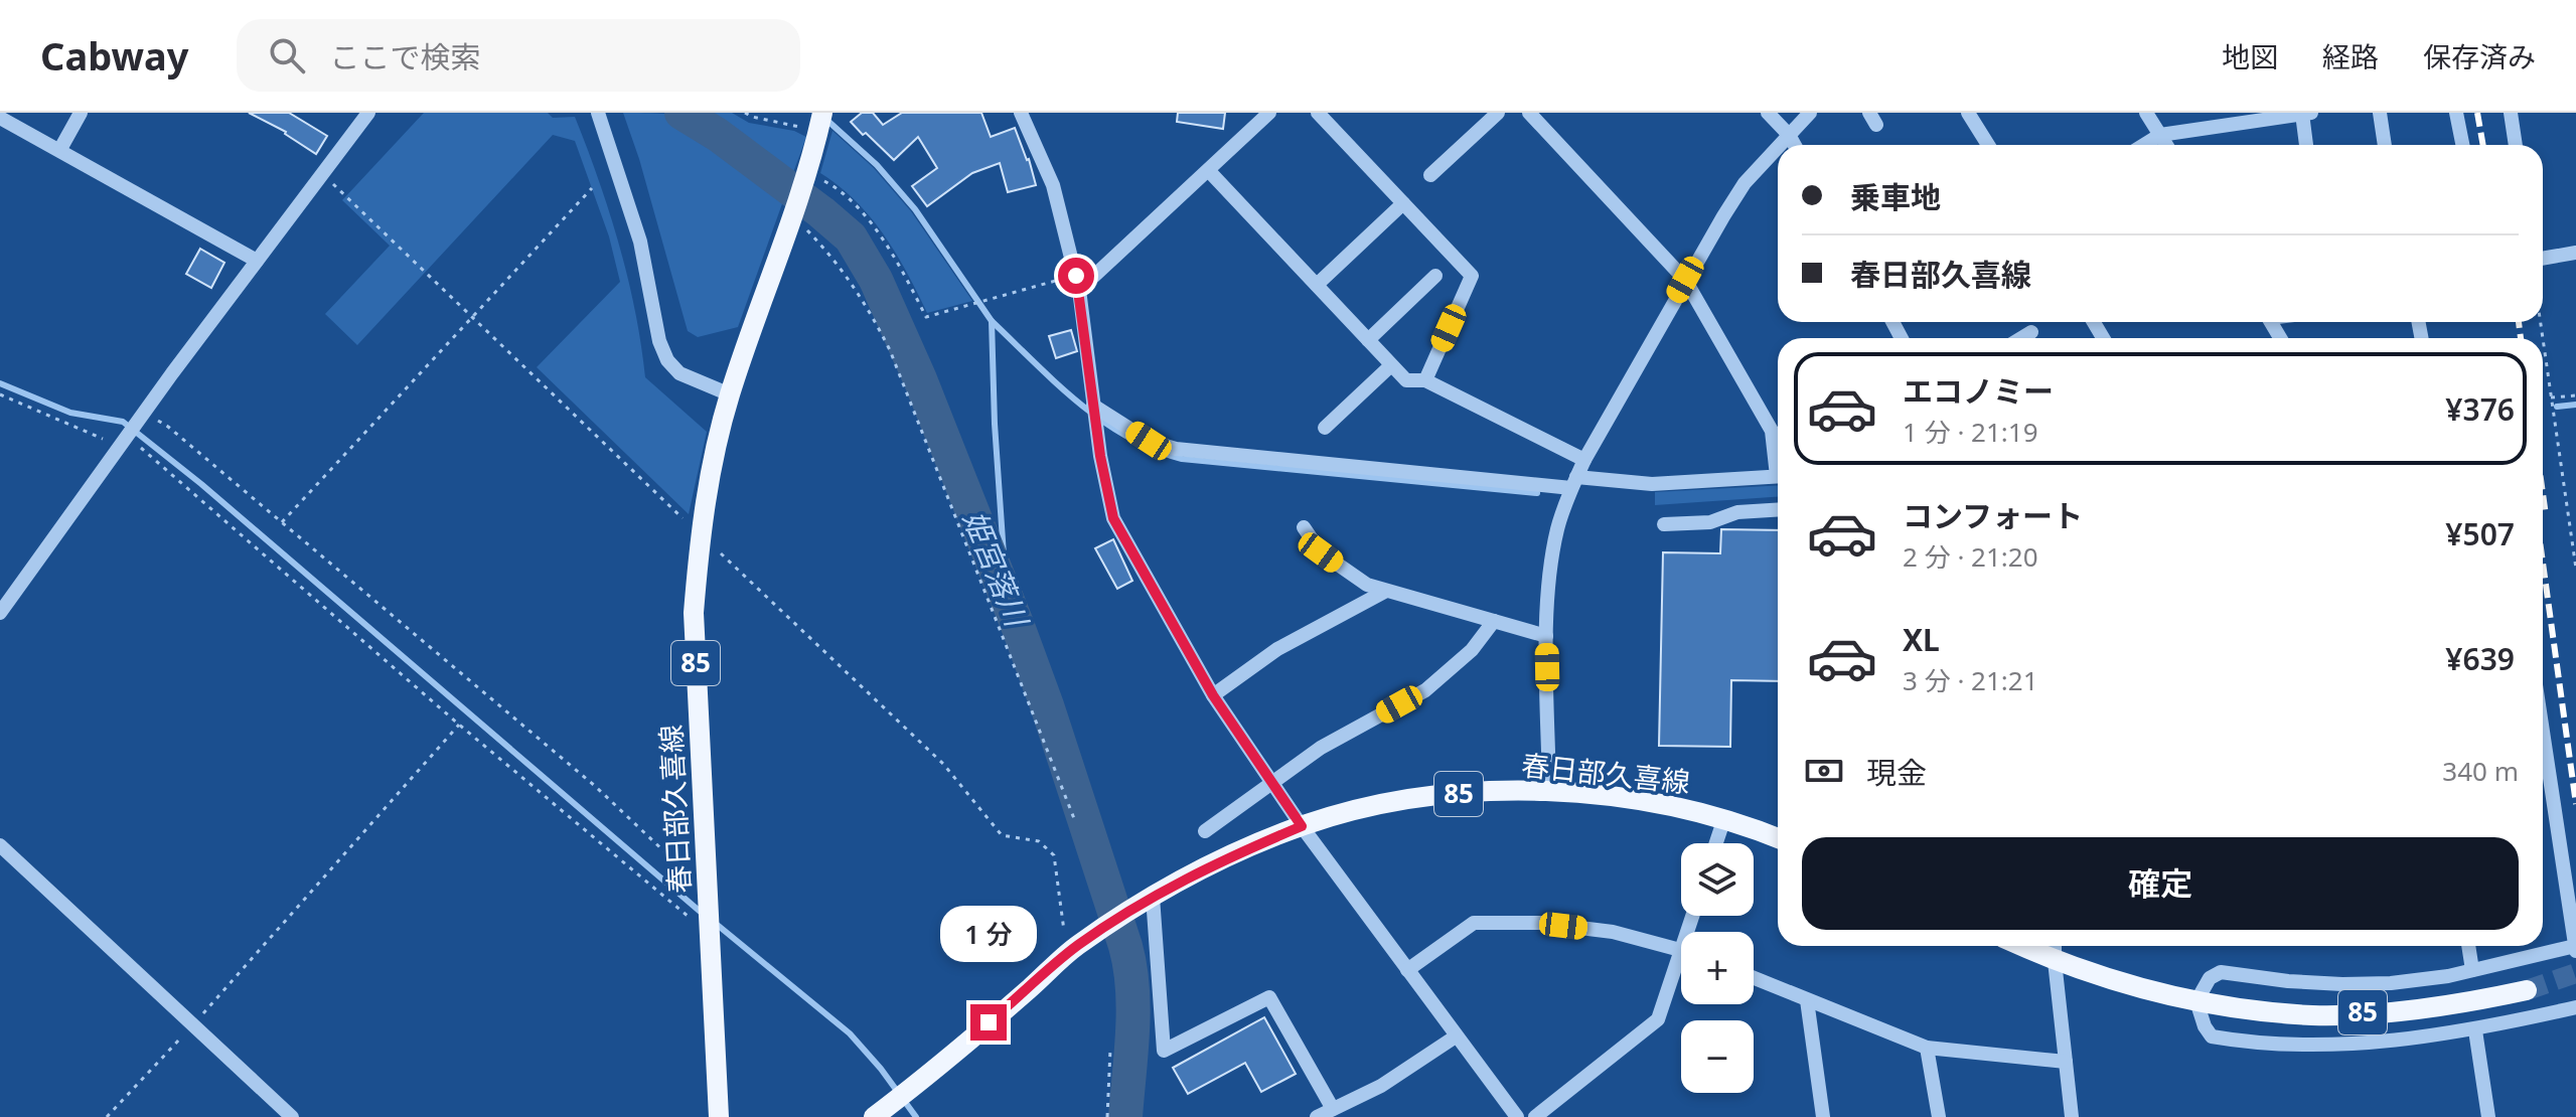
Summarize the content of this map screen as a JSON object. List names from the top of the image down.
{
  "streets": {
    "main road": ["85", "春日部久喜線"]
  },
  "crossings": [
    ["85", "春日部久喜線"]
  ],
  "water": ["姫宮落川"],
  "page": {
    "header": "Cabway",
    "search": "ここで検索",
    "nav": ["地図", "経路", "保存済み"],
    "banner": ["乗車地", "春日部久喜線"],
    "list": [
      {
        "name": "エコノミー",
        "note": "1 分 · 21:19",
        "value": "¥376"
      },
      {
        "name": "コンフォート",
        "note": "2 分 · 21:20",
        "value": "¥507"
      },
      {
        "name": "XL",
        "note": "3 分 · 21:21",
        "value": "¥639"
      }
    ],
    "pay": ["現金", "340 m"],
    "buttons": "確定",
    "map_buttons": ["+", "−"],
    "bubble": "1 分"
  }
}
